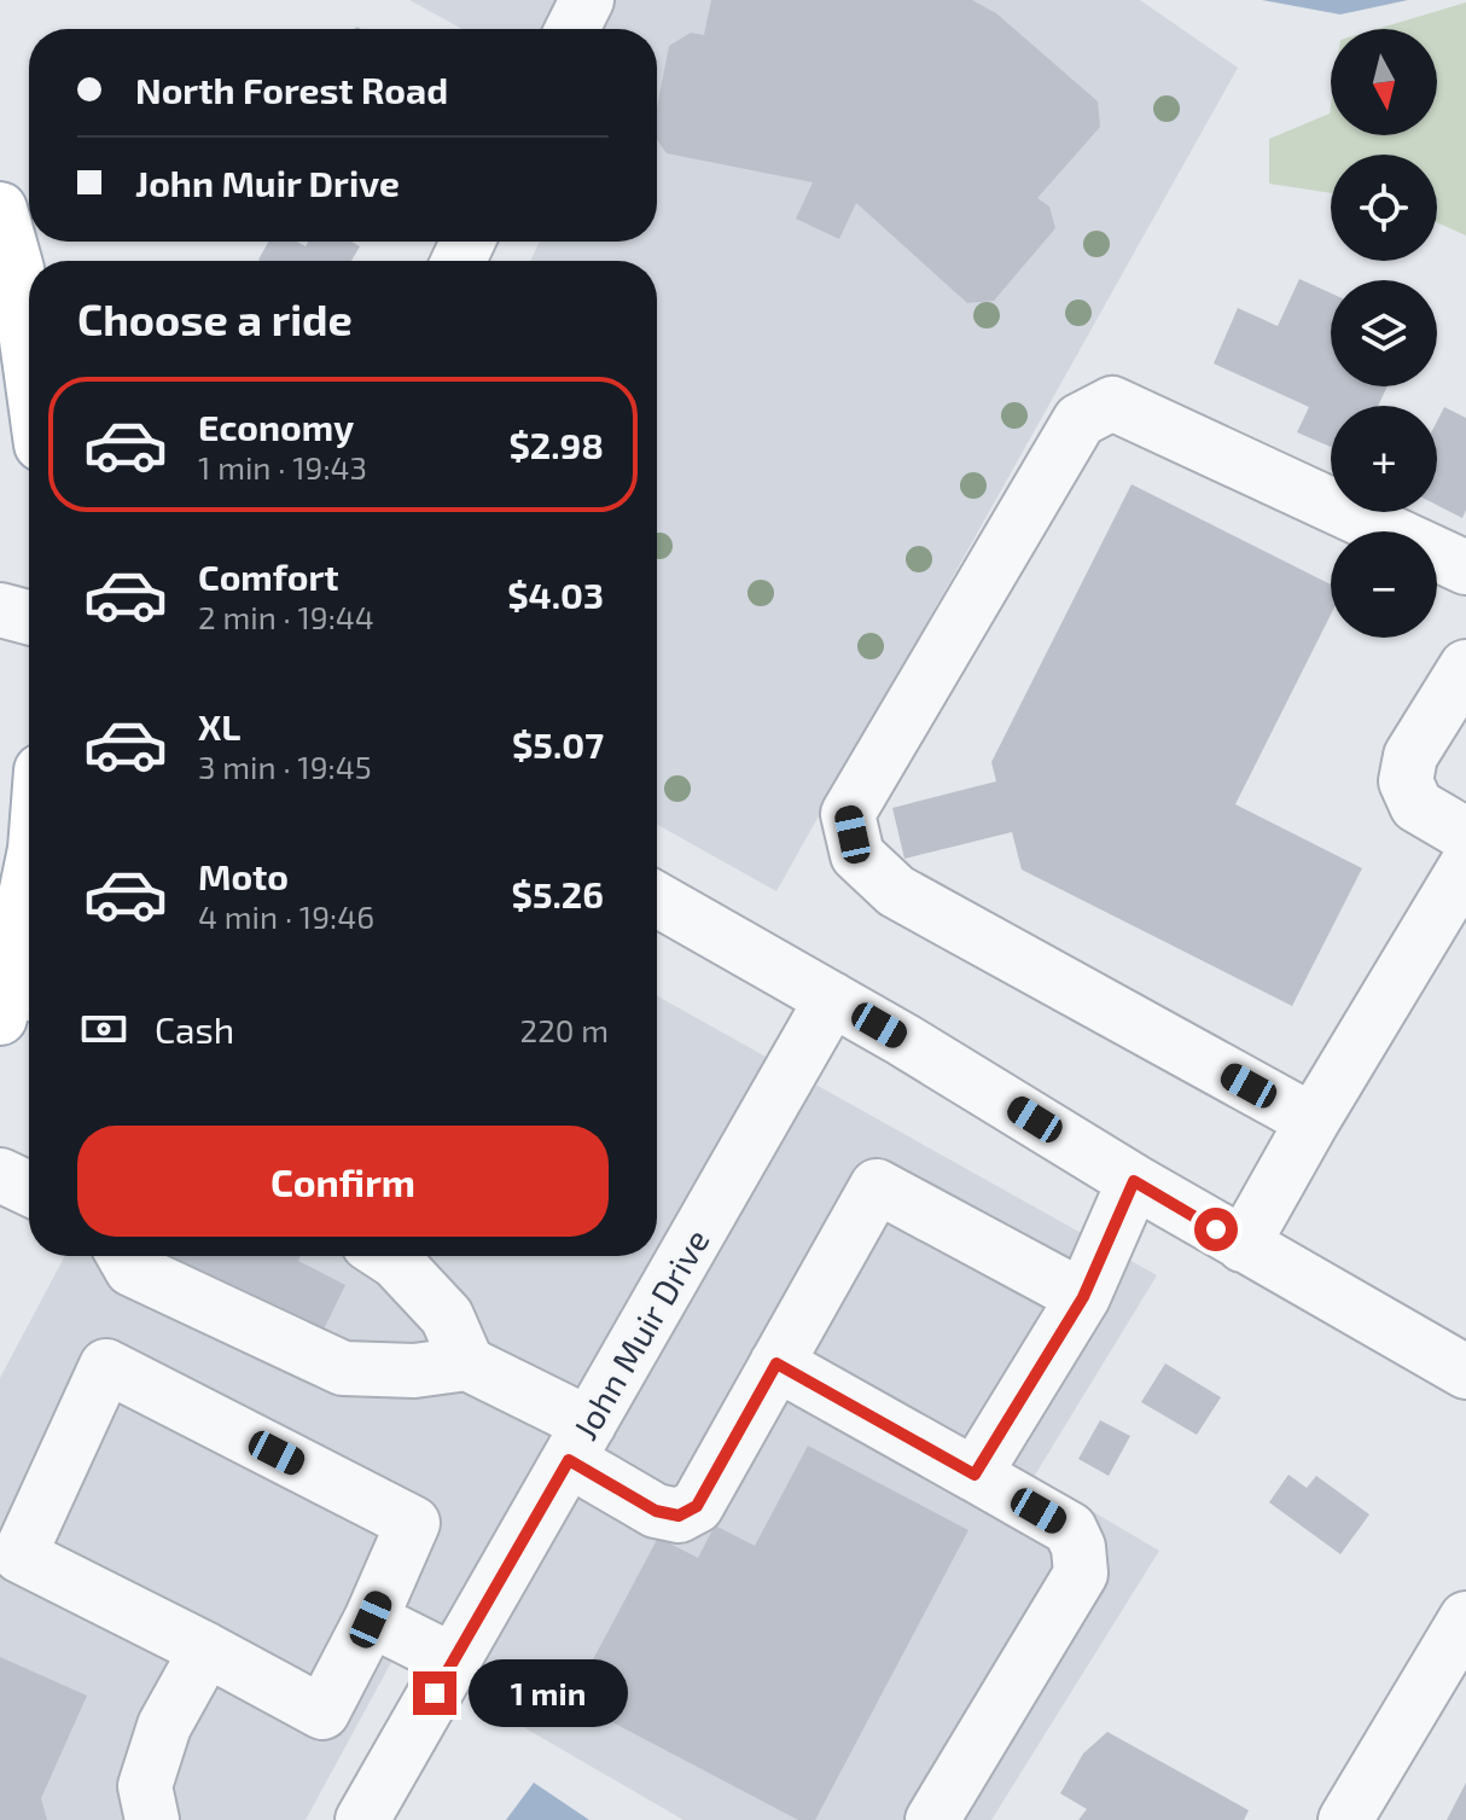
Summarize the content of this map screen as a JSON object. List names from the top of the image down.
{
  "streets": {
    "street": ["John Muir Drive"]
  },
  "north": "bottom",
  "page": {
    "map_buttons": ["+", "−"],
    "banner": ["North Forest Road", "John Muir Drive"],
    "heading": "Choose a ride",
    "list": [
      {
        "name": "Economy",
        "note": "1 min · 19:43",
        "value": "$2.98"
      },
      {
        "name": "Comfort",
        "note": "2 min · 19:44",
        "value": "$4.03"
      },
      {
        "name": "XL",
        "note": "3 min · 19:45",
        "value": "$5.07"
      },
      {
        "name": "Moto",
        "note": "4 min · 19:46",
        "value": "$5.26"
      }
    ],
    "pay": ["Cash", "220 m"],
    "buttons": "Confirm",
    "bubble": "1 min"
  }
}
